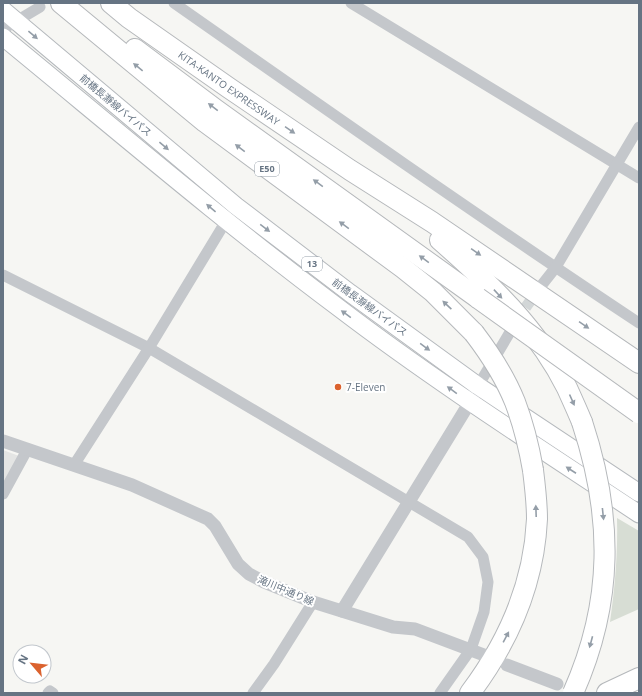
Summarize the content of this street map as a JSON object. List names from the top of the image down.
{
  "streets": {
    "highway": ["KITA-KANTO EXPRESSWAY", "E50"],
    "main road": ["前橋長瀞線バイパス", "13"],
    "street": ["滝川中通り線"]
  },
  "places": ["7-Eleven"],
  "north": "top left"
}
